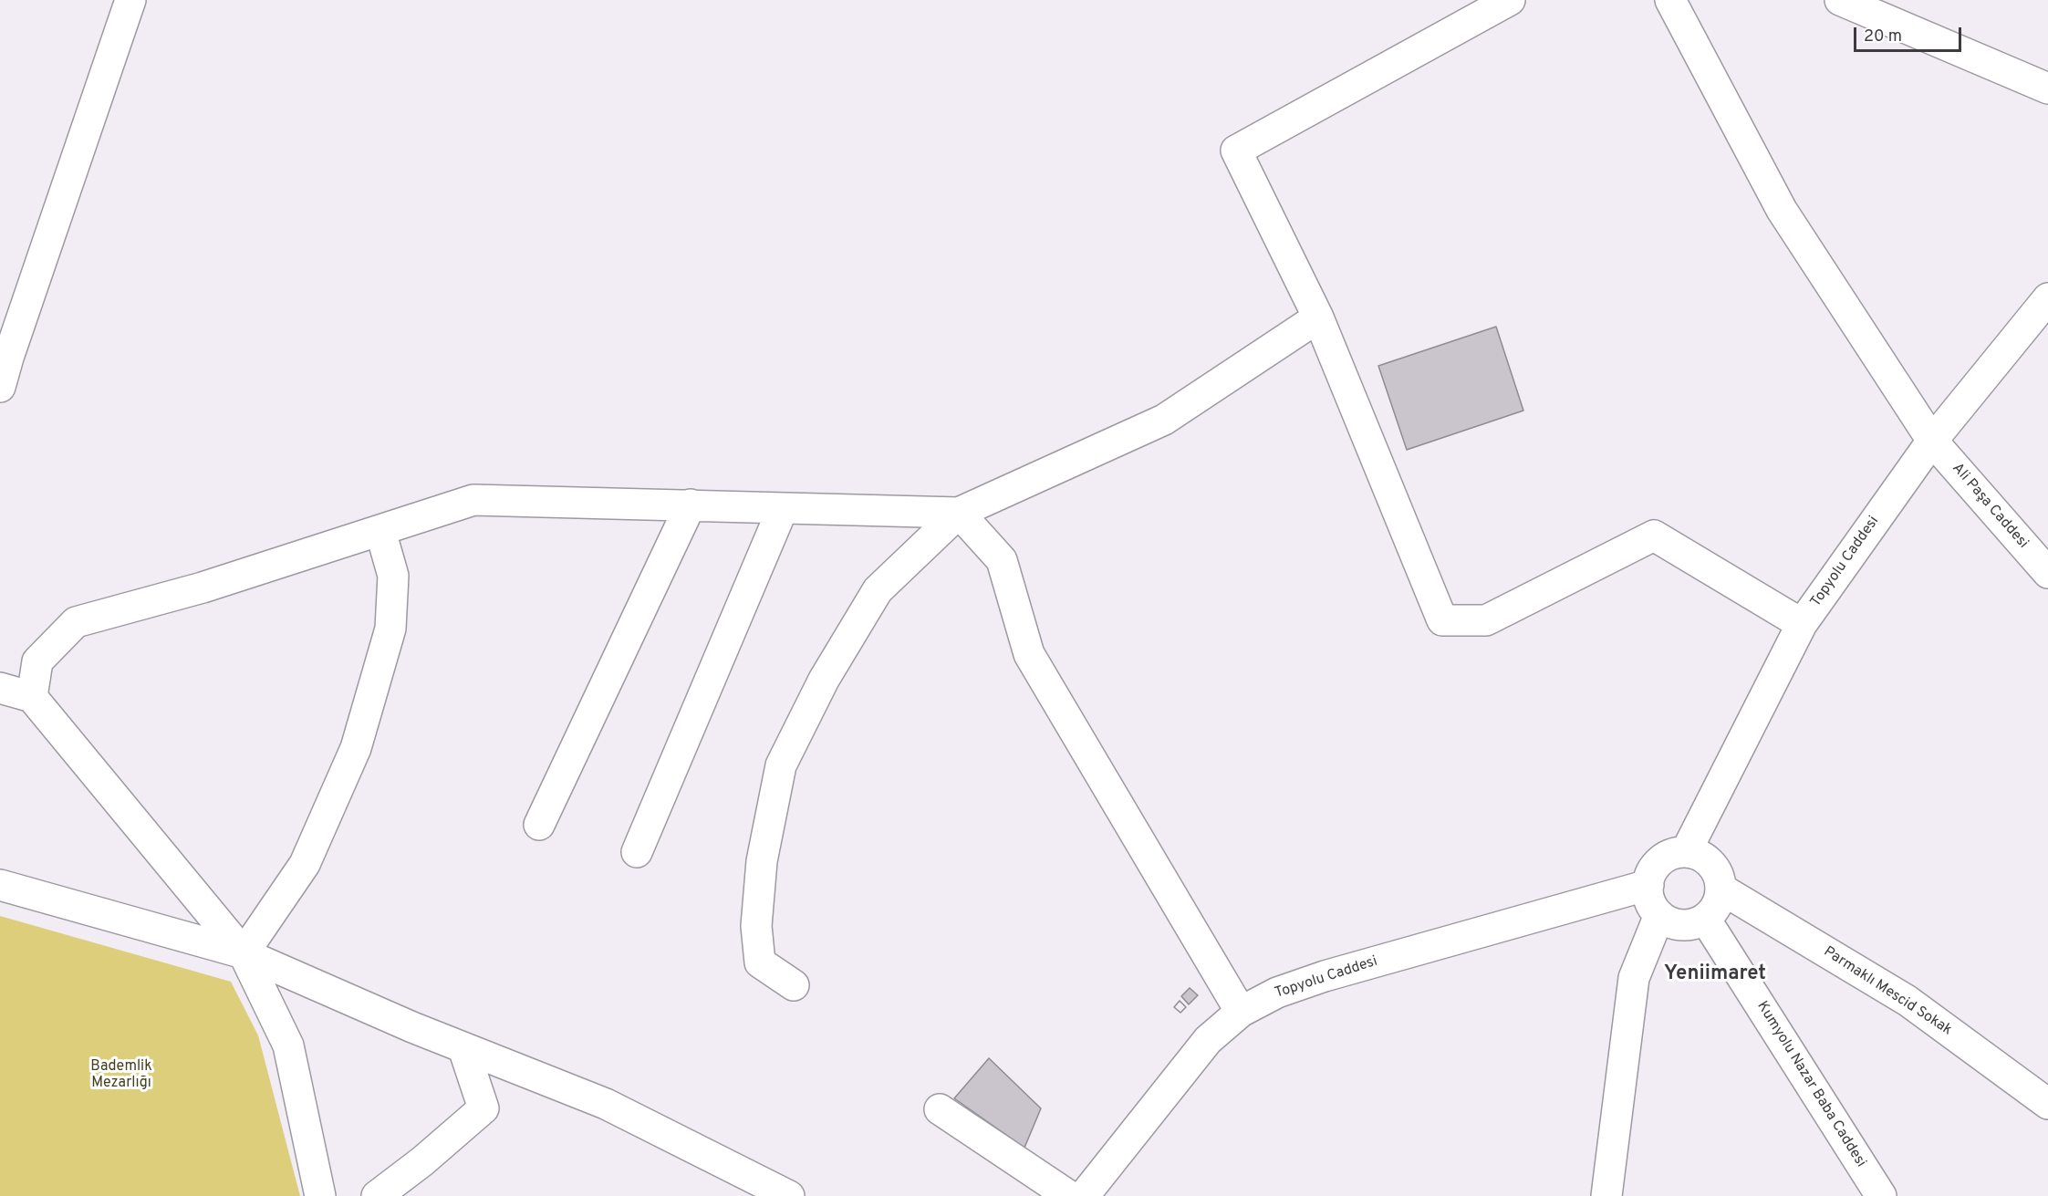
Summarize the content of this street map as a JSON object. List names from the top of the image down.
{
  "streets": {
    "street": [
      "Ali Paşa Caddesi",
      "Topyolu Caddesi",
      "Parmaklı Mescid Sokak",
      "Kumyolu Nazar Baba Caddesi"
    ]
  },
  "crossings": [
    ["Ali Paşa Caddesi", "Topyolu Caddesi"],
    ["Topyolu Caddesi", "Parmaklı Mescid Sokak"],
    ["Topyolu Caddesi", "Kumyolu Nazar Baba Caddesi"],
    ["Parmaklı Mescid Sokak", "Kumyolu Nazar Baba Caddesi"]
  ],
  "districts": ["Yeniimaret"],
  "parks": ["Bademlik Mezarlığı"],
  "scale_bar": "20 m"
}
